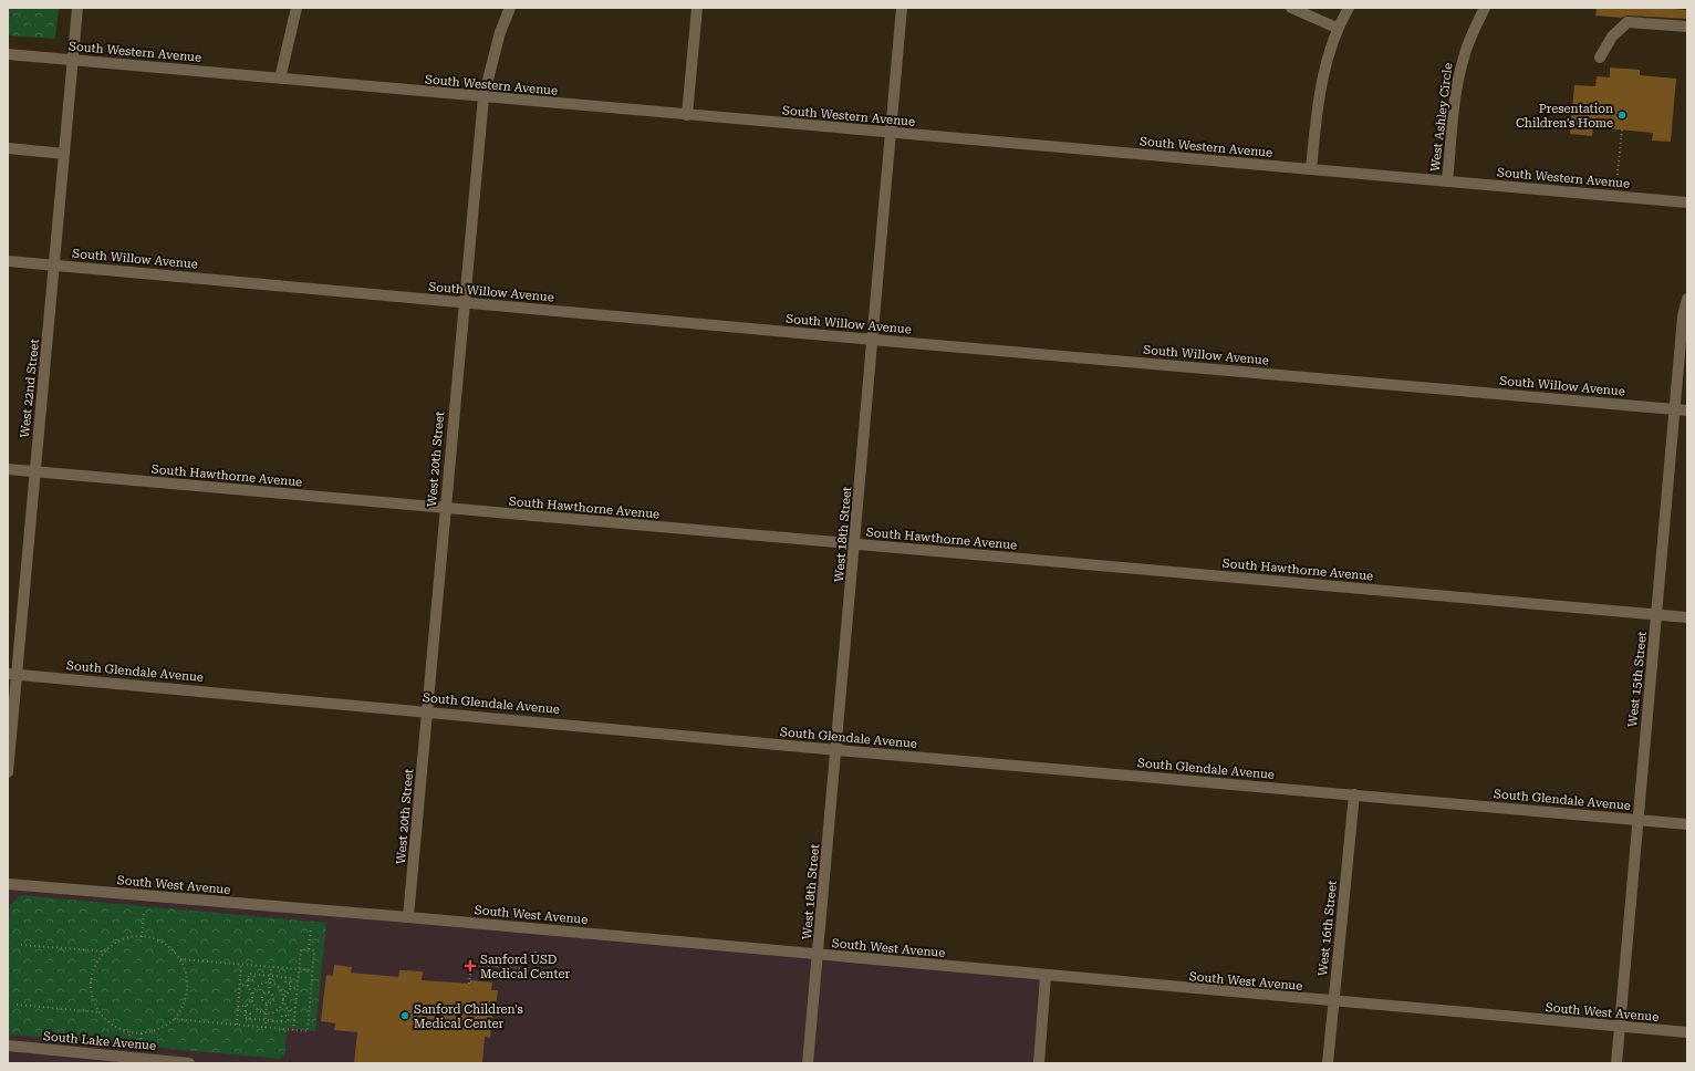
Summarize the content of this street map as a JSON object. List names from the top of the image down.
{
  "streets": {
    "street": [
      "South Western Avenue",
      "West Ashley Circle",
      "South Willow Avenue",
      "West 22nd Street",
      "West 20th Street",
      "South Hawthorne Avenue",
      "West 18th Street",
      "South Glendale Avenue",
      "West 15th Street",
      "South West Avenue",
      "West 16th Street",
      "South Lake Avenue"
    ]
  },
  "crossings": [
    ["South Western Avenue", "West Ashley Circle"],
    ["South Western Avenue", "West 22nd Street"],
    ["South Western Avenue", "West 20th Street"],
    ["South Western Avenue", "West 18th Street"],
    ["South Willow Avenue", "West 22nd Street"],
    ["South Willow Avenue", "West 20th Street"],
    ["South Willow Avenue", "West 18th Street"],
    ["South Willow Avenue", "West 15th Street"],
    ["West 22nd Street", "South Hawthorne Avenue"],
    ["West 22nd Street", "South Glendale Avenue"],
    ["West 20th Street", "South Hawthorne Avenue"],
    ["West 20th Street", "South Glendale Avenue"],
    ["West 20th Street", "South West Avenue"],
    ["South Hawthorne Avenue", "West 18th Street"],
    ["South Hawthorne Avenue", "West 15th Street"],
    ["West 18th Street", "South Glendale Avenue"],
    ["West 18th Street", "South West Avenue"],
    ["South Glendale Avenue", "West 15th Street"],
    ["South Glendale Avenue", "West 16th Street"],
    ["West 15th Street", "South West Avenue"],
    ["South West Avenue", "West 16th Street"]
  ],
  "places": {
    "other": ["Presentation Children's Home", "Sanford Children's Medical Center"],
    "health": ["Sanford USD Medical Center"]
  }
}
